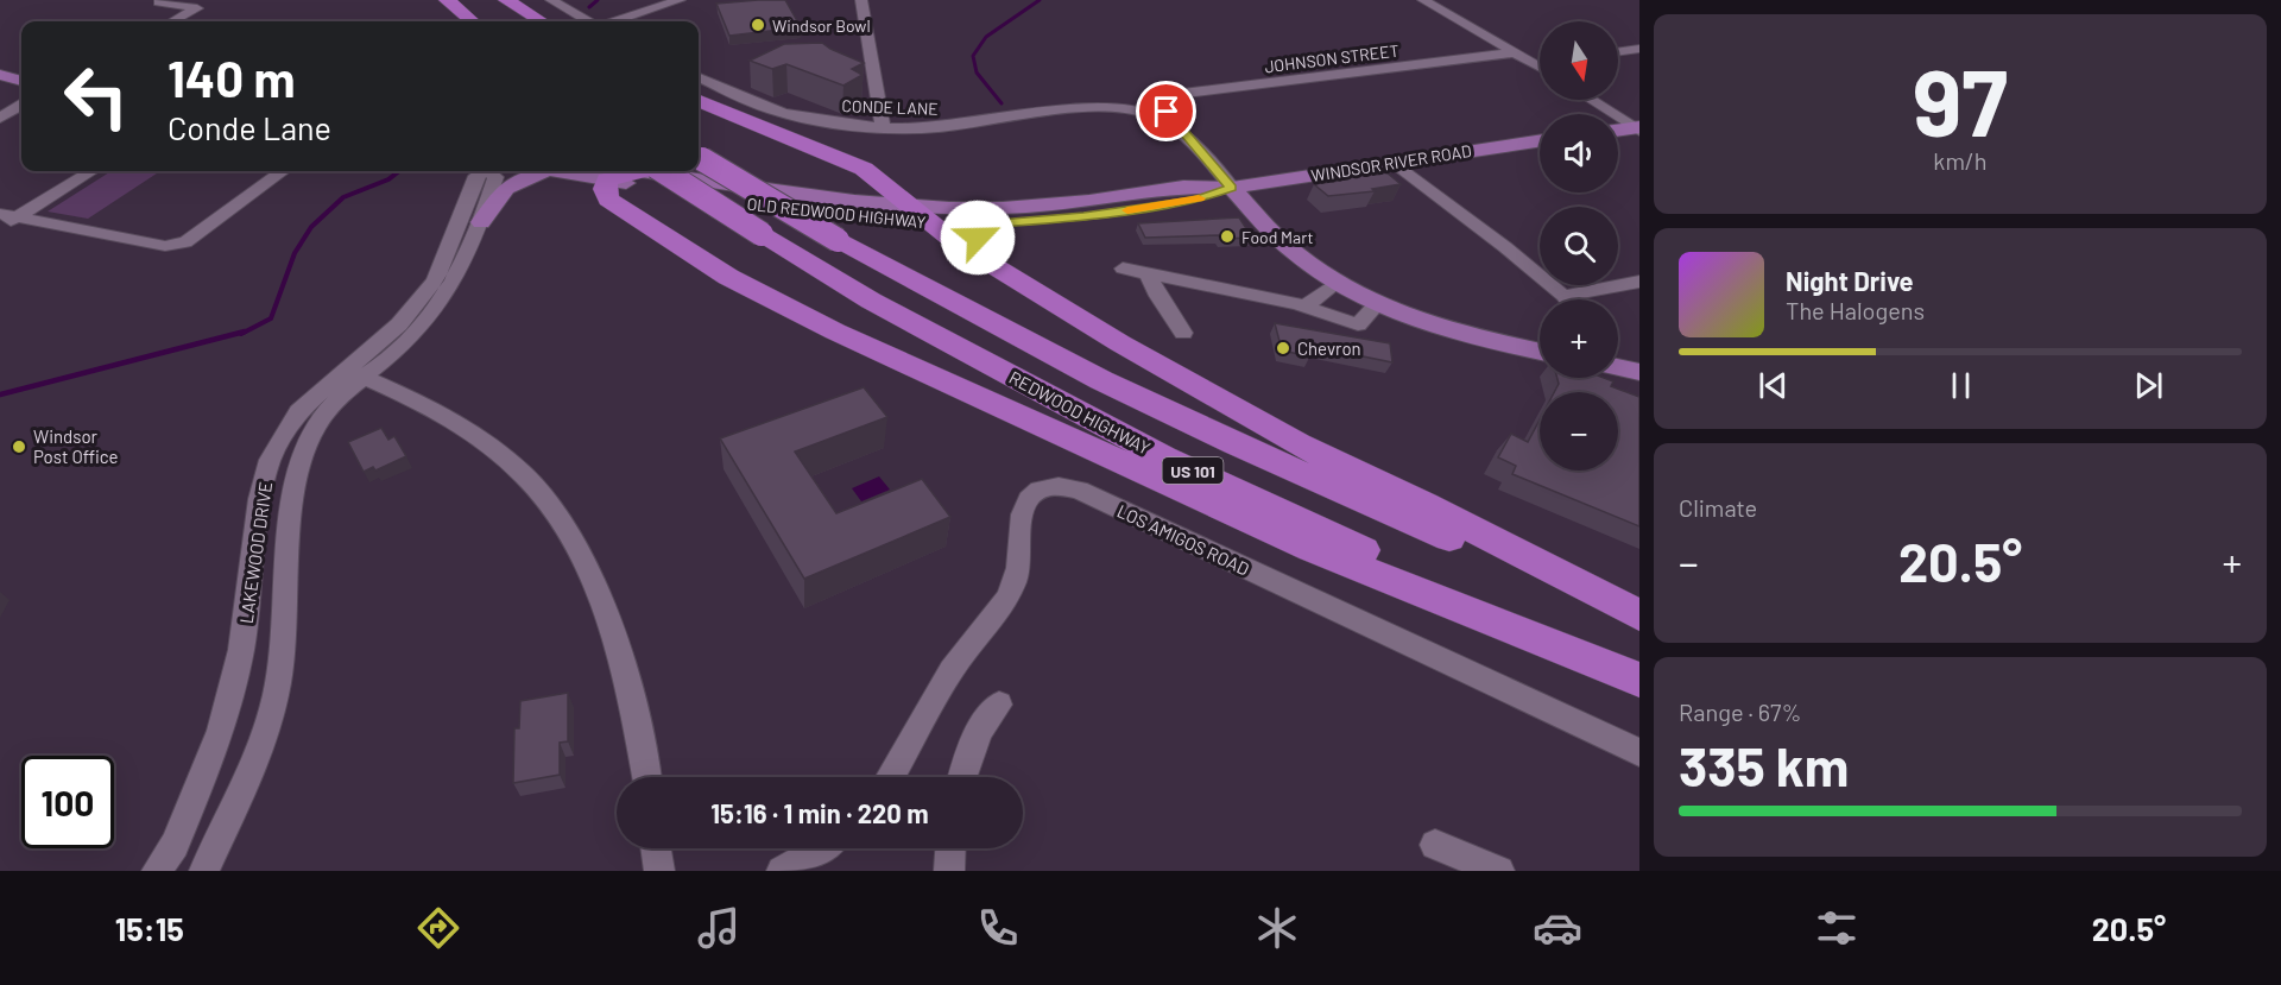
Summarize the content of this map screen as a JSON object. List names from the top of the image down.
{
  "streets": {
    "highway": ["REDWOOD HIGHWAY", "US 101"],
    "main road": ["WINDSOR RIVER ROAD", "OLD REDWOOD HIGHWAY"],
    "street": [
      "JOHNSON STREET",
      "CONDE LANE",
      "LOS AMIGOS ROAD",
      "LAKEWOOD DRIVE"
    ]
  },
  "crossings": [
    ["JOHNSON STREET", "CONDE LANE"],
    ["CONDE LANE", "WINDSOR RIVER ROAD"],
    ["CONDE LANE", "OLD REDWOOD HIGHWAY"],
    ["WINDSOR RIVER ROAD", "OLD REDWOOD HIGHWAY"]
  ],
  "places": [
    "Windsor Bowl",
    "Food Mart",
    "Chevron",
    "Windsor Post Office"
  ],
  "north": "bottom",
  "page": {
    "tile": [
      ["97", "km/h"],
      "Climate",
      ["Range · 67%", "335 km"]
    ],
    "map_buttons": ["+", "−"],
    "turn": ["140 m", "Conde Lane"],
    "song": ["Night Drive", "The Halogens"],
    "heat": ["−", "20.5°", "+"],
    "limit": "100",
    "trip": "15:16 · 1 min · 220 m",
    "tabs": ["15:15", "20.5°"]
  }
}
